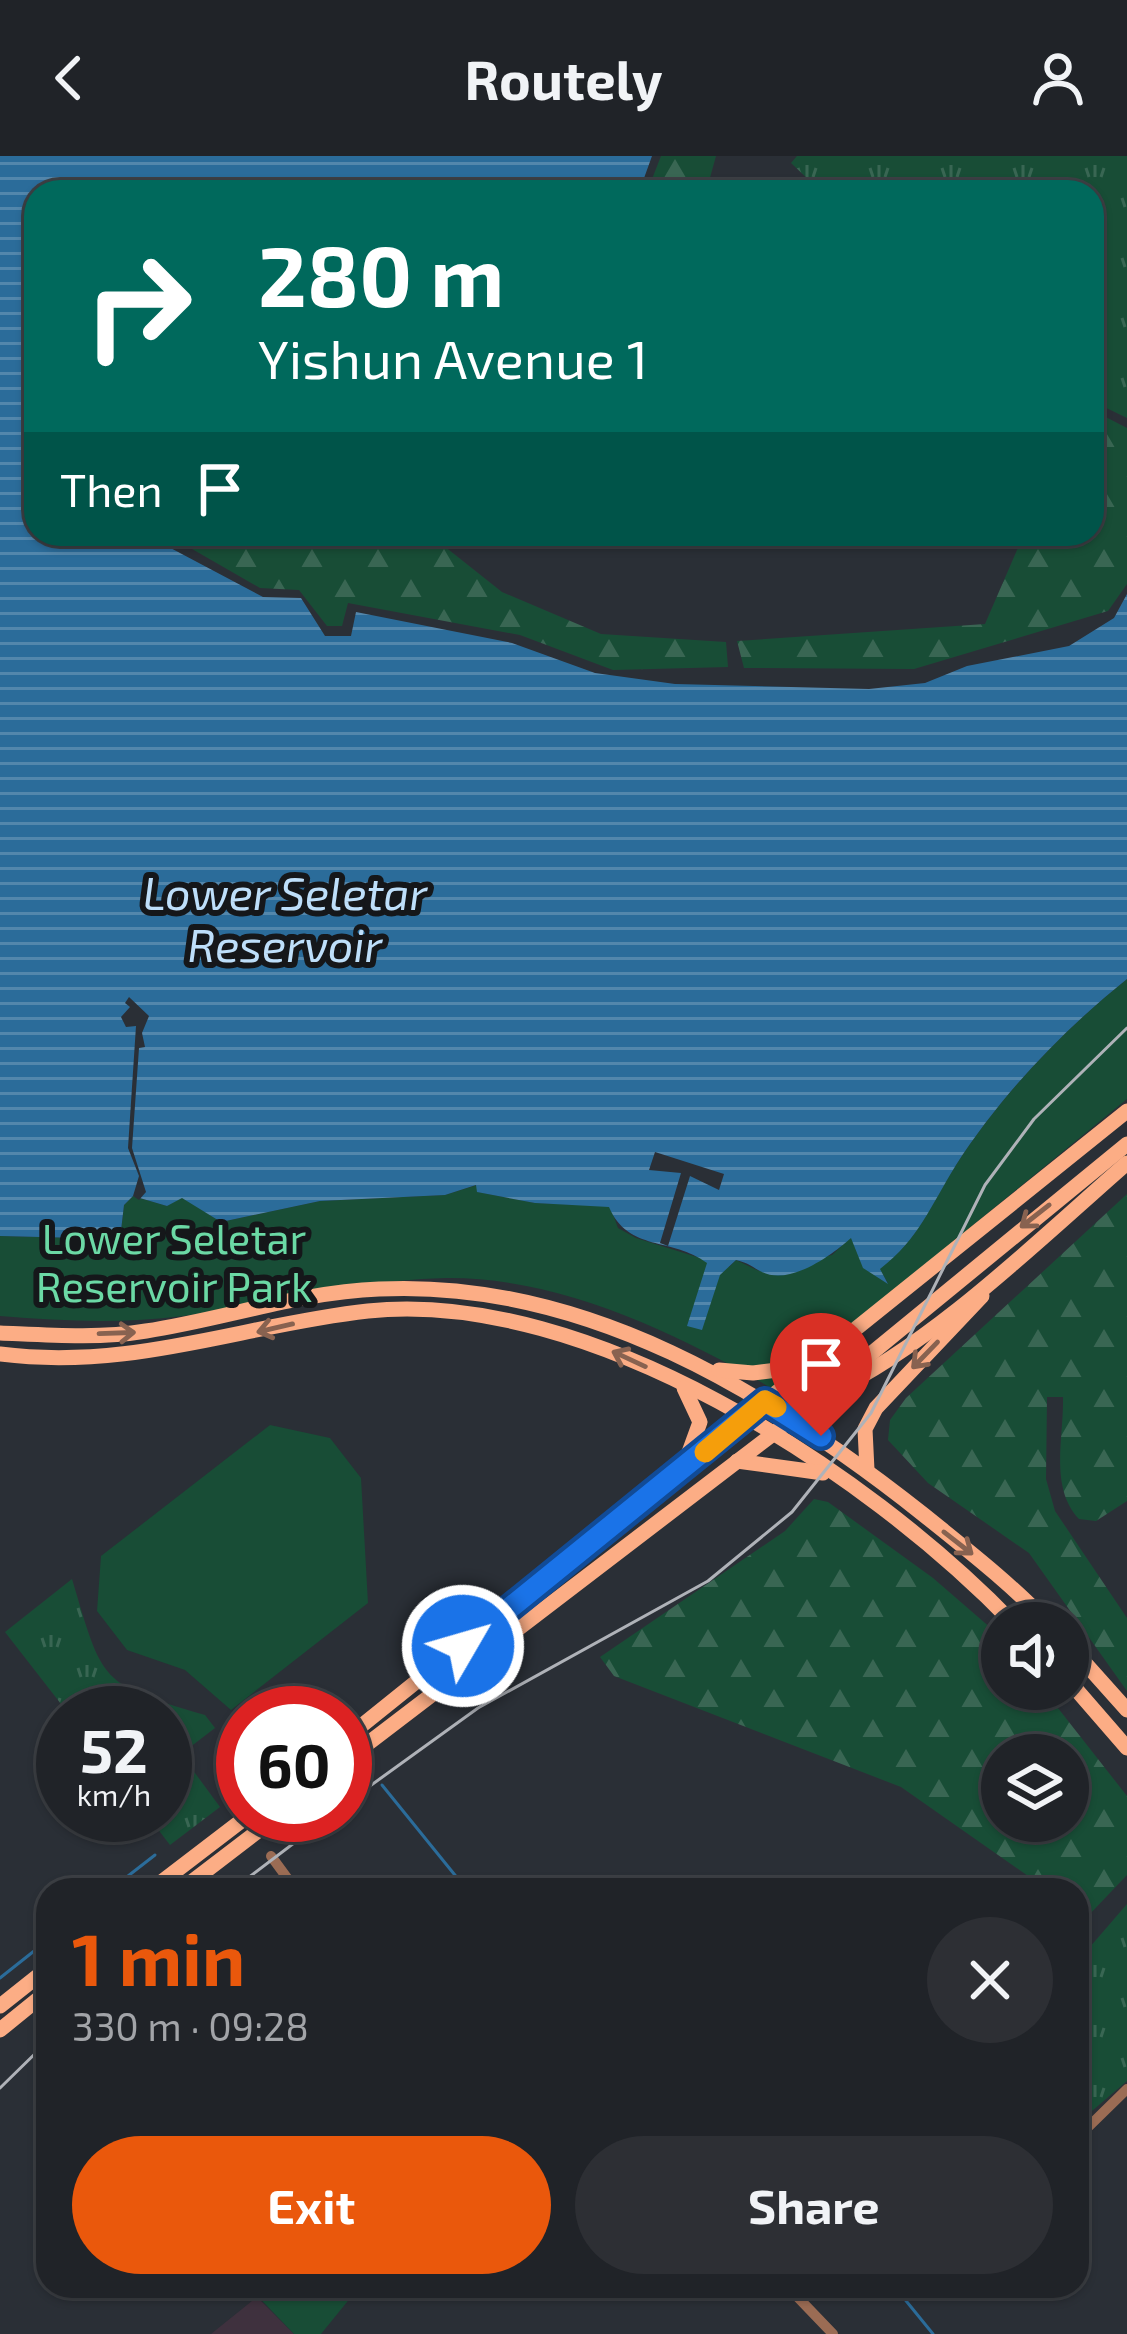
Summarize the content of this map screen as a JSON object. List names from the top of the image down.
{
  "water": ["Lower Seletar Reservoir"],
  "parks": ["Lower Seletar Reservoir Park"],
  "page": {
    "header": "Routely",
    "turn": ["280 m", "Yishun Avenue 1"],
    "then": "Then",
    "speed": "52 km/h",
    "limit": "60",
    "heading": ["1 min", "330 m · 09:28"],
    "buttons": ["Exit", "Share"]
  }
}
